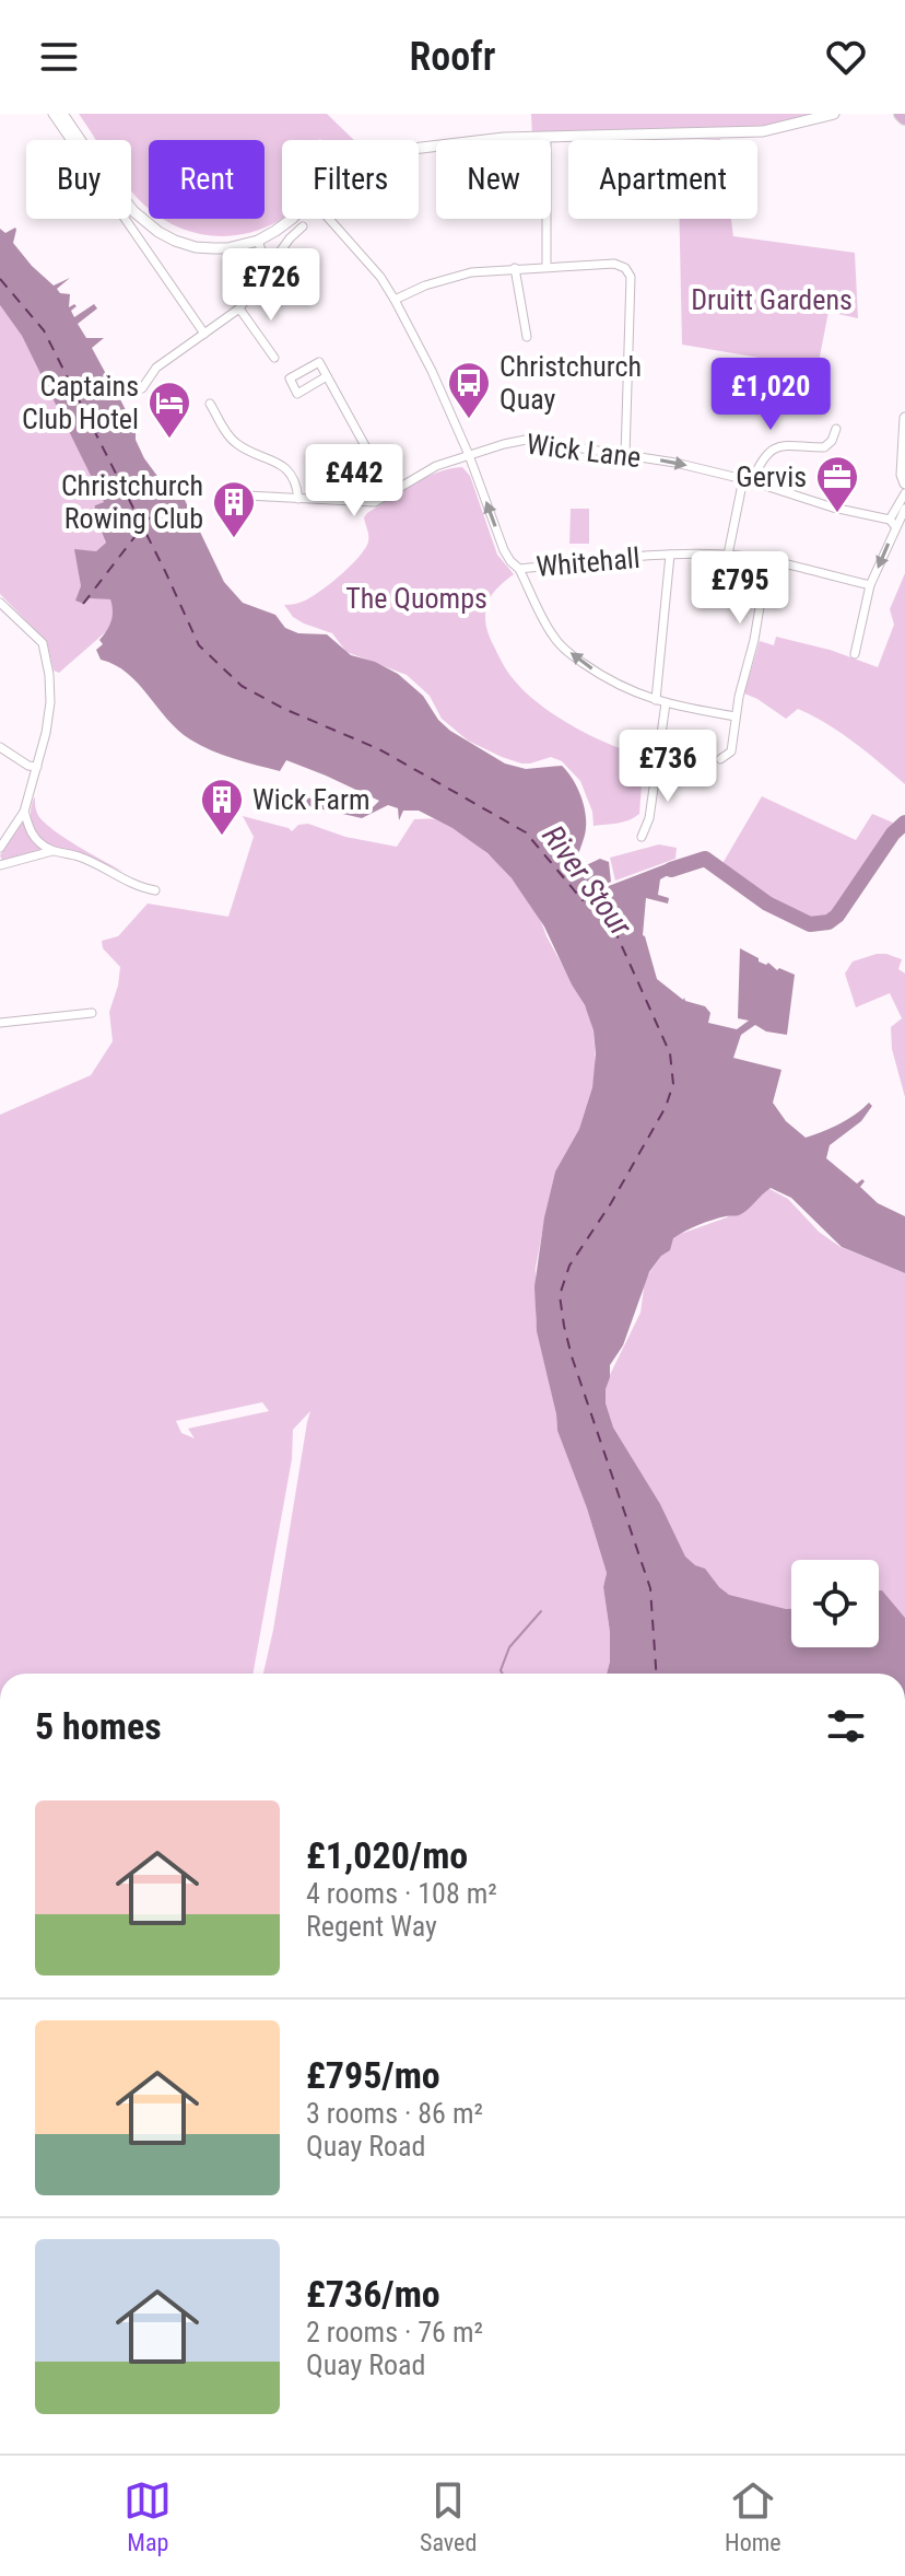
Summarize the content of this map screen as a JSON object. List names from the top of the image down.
{
  "streets": {
    "street": ["Wick Lane", "Whitehall"]
  },
  "crossings": [
    ["Wick Lane", "Whitehall"]
  ],
  "water": ["River Stour"],
  "parks": ["Druitt Gardens", "The Quomps"],
  "places": {
    "bus stop": ["Christchurch Quay"],
    "hotel": ["Captains Club Hotel"],
    "office": ["Gervis"],
    "building": ["Christchurch Rowing Club", "Wick Farm"]
  },
  "page": {
    "header": "Roofr",
    "chip": [
      "Buy",
      "Rent",
      "Filters",
      "New",
      "Apartment"
    ],
    "price": [
      "£726",
      "£1,020",
      "£442",
      "£795",
      "£736"
    ],
    "heading": "5 homes",
    "list": [
      {
        "name": "£1,020/mo",
        "note": "4 rooms · 108 m² · Regent Way"
      },
      {
        "name": "£795/mo",
        "note": "3 rooms · 86 m² · Quay Road"
      },
      {
        "name": "£736/mo",
        "note": "2 rooms · 76 m² · Quay Road"
      }
    ],
    "tabs": ["Map", "Saved", "Home"]
  }
}
